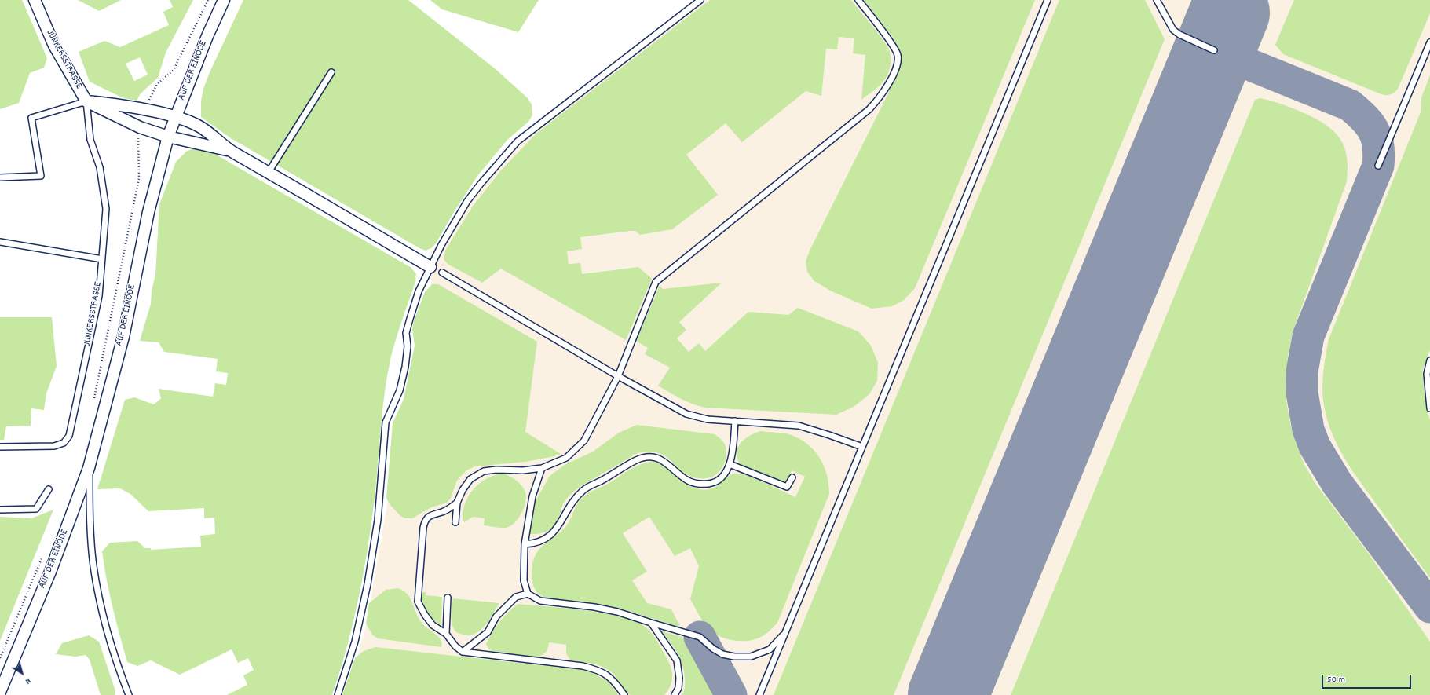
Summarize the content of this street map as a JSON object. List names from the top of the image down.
{
  "streets": {
    "street": ["JUNKERSSTRASSE", "AUF DER EINÖDE"]
  },
  "crossings": [
    ["JUNKERSSTRASSE", "AUF DER EINÖDE"]
  ],
  "scale_bar": "50 m",
  "north": "bottom right"
}
